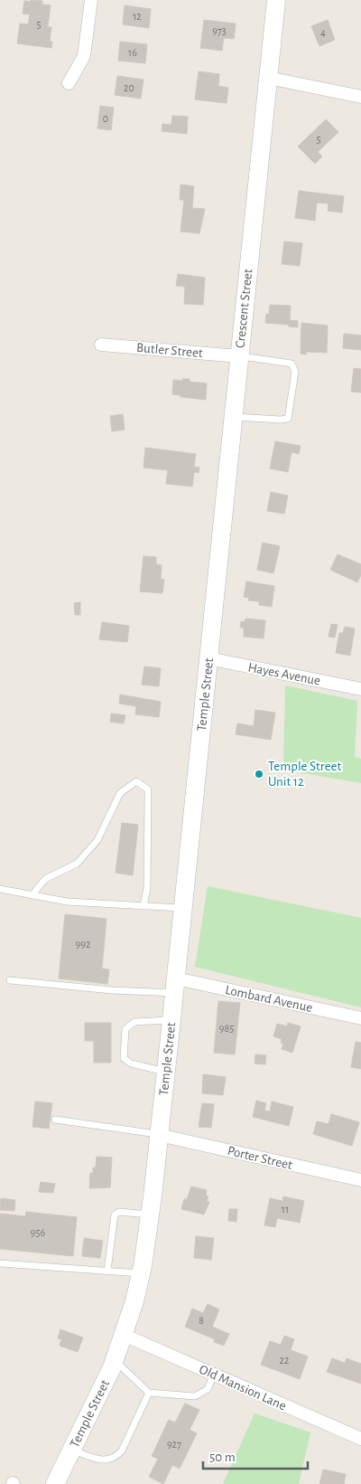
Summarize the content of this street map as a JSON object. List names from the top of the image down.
{
  "streets": {
    "main road": ["Crescent Street", "Temple Street"],
    "street": [
      "Butler Street",
      "Hayes Avenue",
      "Lombard Avenue",
      "Porter Street",
      "Old Mansion Lane"
    ]
  },
  "crossings": [
    ["Crescent Street", "Butler Street"],
    ["Crescent Street", "Temple Street"],
    ["Hayes Avenue", "Temple Street"],
    ["Temple Street", "Lombard Avenue"],
    ["Temple Street", "Porter Street"],
    ["Temple Street", "Old Mansion Lane"]
  ],
  "places": ["Temple Street Unit 12"],
  "house_numbers": [
    "12",
    "5",
    "973",
    "4",
    "16",
    "20",
    "0",
    "5",
    "992",
    "985",
    "11",
    "956",
    "8",
    "22",
    "927"
  ],
  "scale_bar": "50 m"
}
